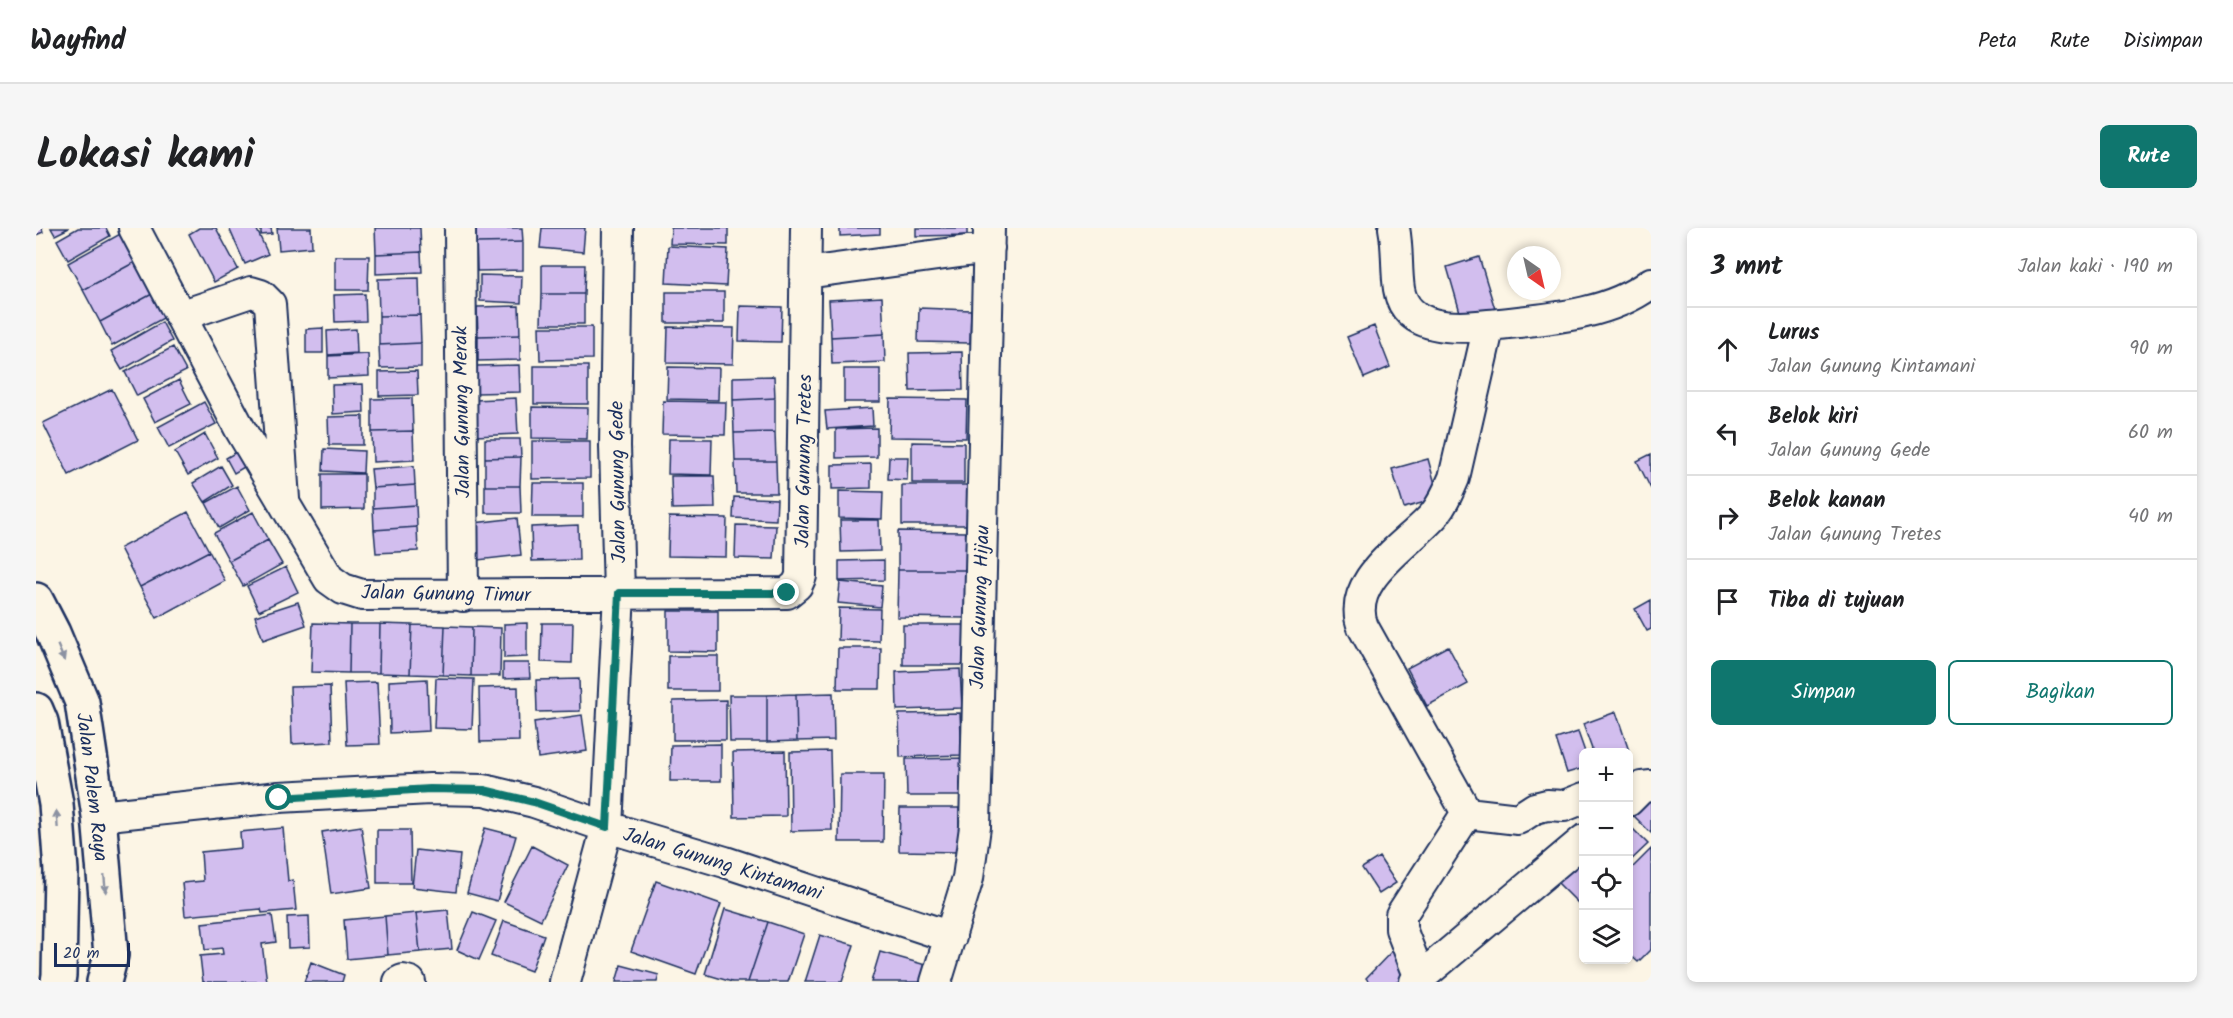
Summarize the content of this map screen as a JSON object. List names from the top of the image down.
{
  "streets": {
    "street": [
      "Jalan Gunung Merak",
      "Jalan Gunung Tretes",
      "Jalan Gunung Gede",
      "Jalan Gunung Timur",
      "Jalan Gunung Hijau",
      "Jalan Palem Raya",
      "Jalan Gunung Kintamani"
    ]
  },
  "crossings": [
    ["Jalan Gunung Merak", "Jalan Gunung Timur"],
    ["Jalan Gunung Tretes", "Jalan Gunung Gede"],
    ["Jalan Gunung Tretes", "Jalan Gunung Timur"],
    ["Jalan Gunung Gede", "Jalan Gunung Timur"],
    ["Jalan Gunung Gede", "Jalan Gunung Kintamani"],
    ["Jalan Gunung Hijau", "Jalan Gunung Kintamani"],
    ["Jalan Palem Raya", "Jalan Gunung Kintamani"]
  ],
  "scale_bar": "20 m",
  "north": "bottom right",
  "page": {
    "header": "Wayfind",
    "nav": ["Peta", "Rute", "Disimpan"],
    "title": "Lokasi kami",
    "buttons": [
      "Rute",
      ["Simpan", "Bagikan"]
    ],
    "heading": ["3 mnt", "Jalan kaki · 190 m"],
    "list": [
      ["Lurus", "Jalan Gunung Kintamani", "90 m"],
      ["Belok kiri", "Jalan Gunung Gede", "60 m"],
      ["Belok kanan", "Jalan Gunung Tretes", "40 m"],
      "Tiba di tujuan"
    ],
    "map_buttons": ["+", "−"],
    "scale": "20 m"
  }
}
